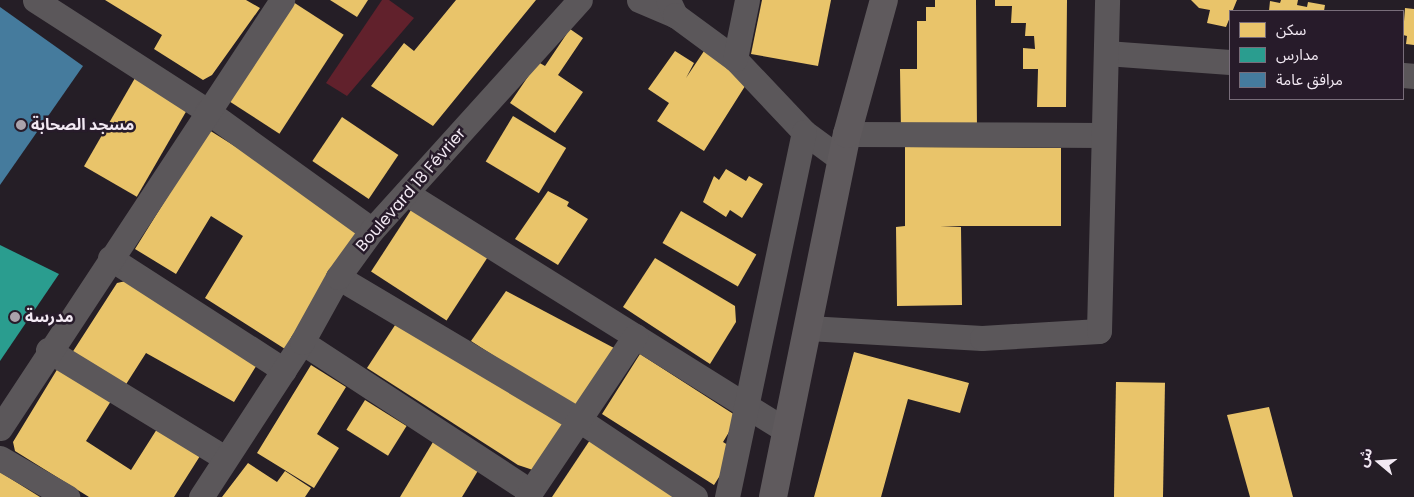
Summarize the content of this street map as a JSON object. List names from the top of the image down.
{
  "streets": {
    "street": ["Boulevard 18 Février"]
  },
  "places": ["مسجد الصحابة", "مدرسة"],
  "legend": ["سكن", "مدارس", "مرافق عامة"],
  "north": "left"
}
